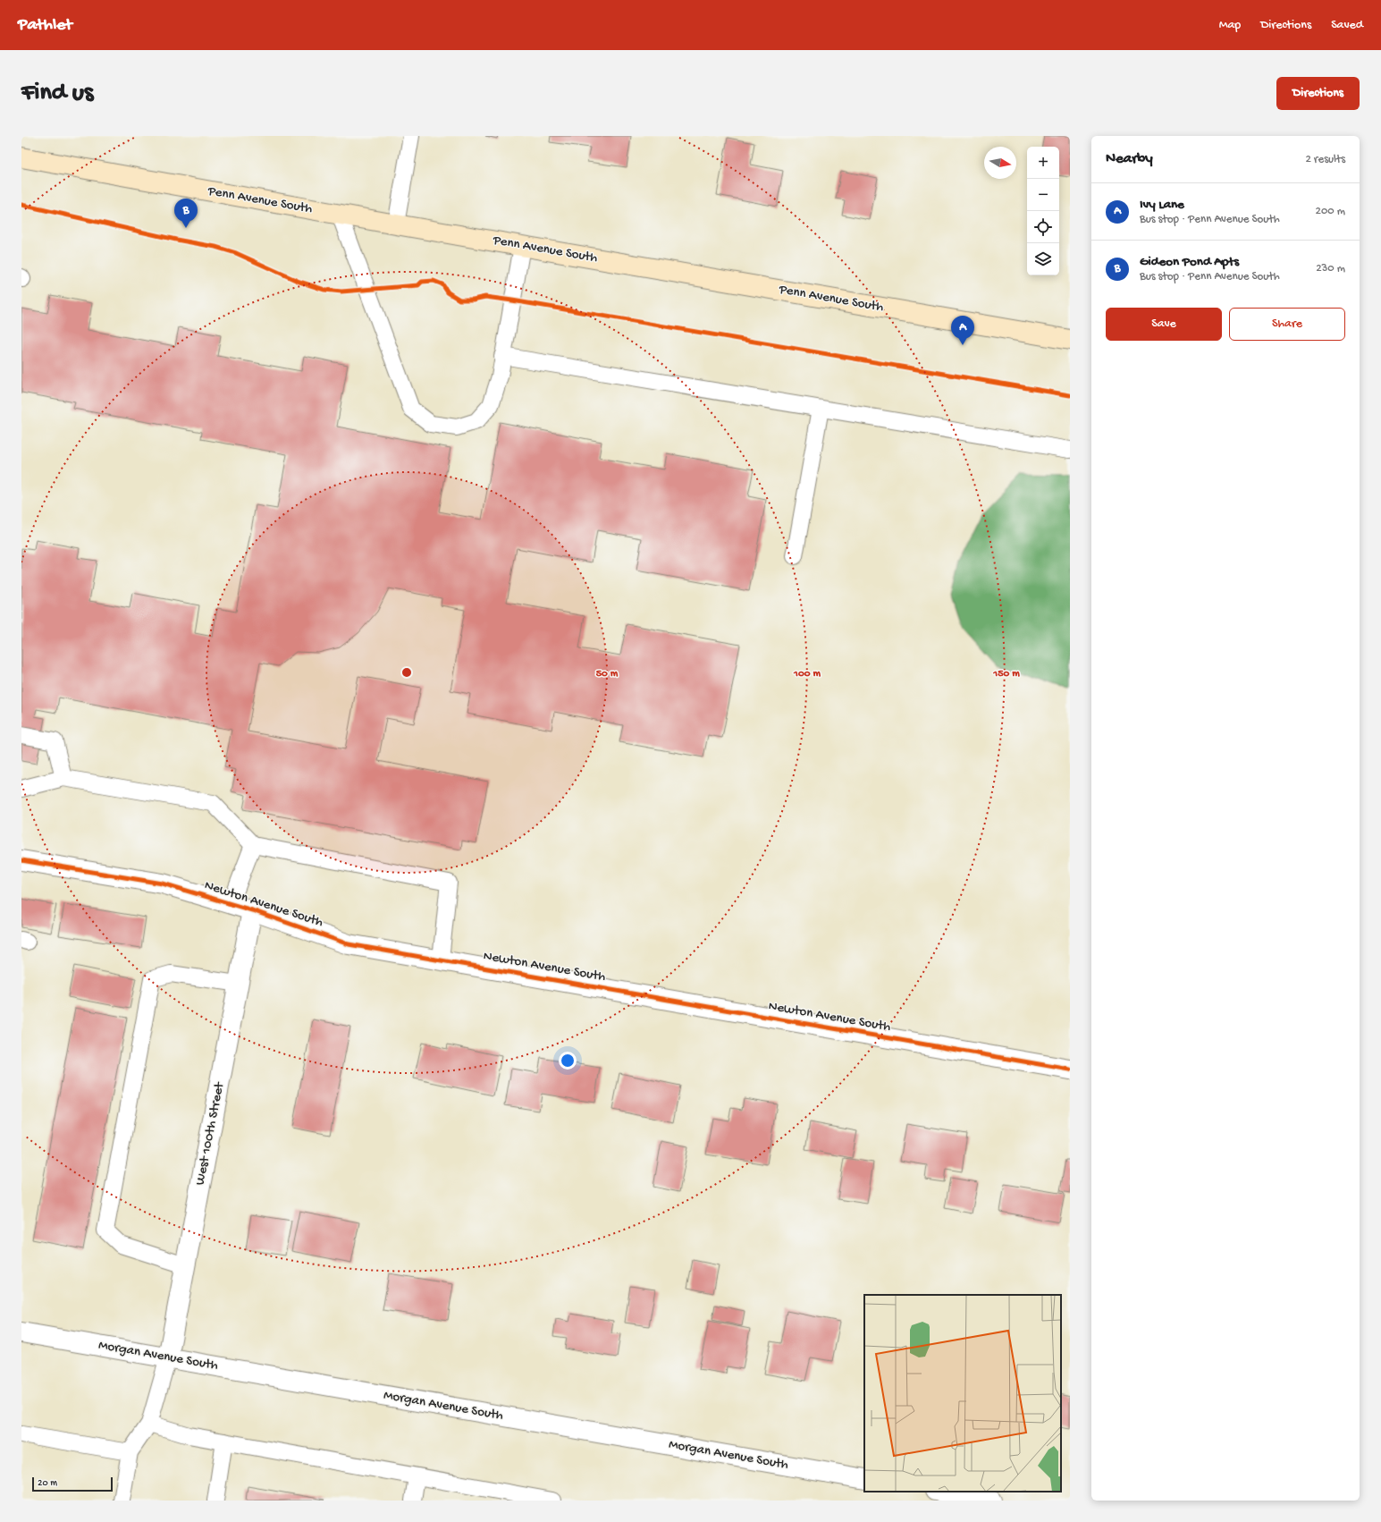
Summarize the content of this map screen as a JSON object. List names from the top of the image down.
{
  "streets": {
    "main road": ["Penn Avenue South"],
    "street": ["Newton Avenue South", "West 100th Street", "Morgan Avenue South"]
  },
  "crossings": [
    ["Newton Avenue South", "West 100th Street"],
    ["West 100th Street", "Morgan Avenue South"]
  ],
  "scale_bar": "20 m",
  "north": "right",
  "page": {
    "header": "Pathlet",
    "nav": ["Map", "Directions", "Saved"],
    "buttons": [
      "Directions",
      ["Save", "Share"]
    ],
    "title": "Find us",
    "heading": ["Nearby", "2 results"],
    "map_buttons": ["+", "−"],
    "list": [
      {
        "mark": "A",
        "name": "Ivy Lane",
        "note": "Bus stop · Penn Avenue South",
        "value": "200 m"
      },
      {
        "mark": "B",
        "name": "Gideon Pond Apts",
        "note": "Bus stop · Penn Avenue South",
        "value": "230 m"
      }
    ],
    "pins": ["B", "A"],
    "scale": "20 m"
  },
  "rings": ["50 m", "100 m", "150 m"]
}
